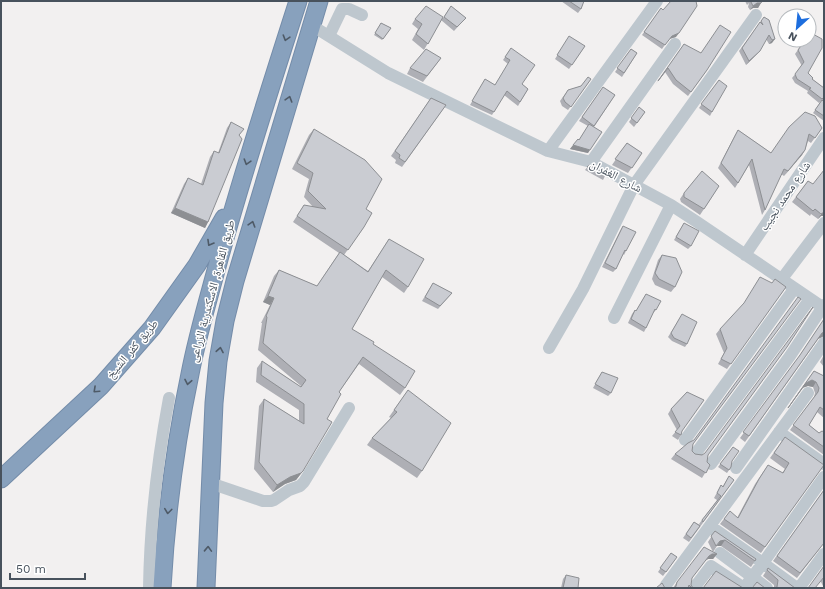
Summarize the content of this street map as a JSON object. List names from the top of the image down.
{
  "streets": {
    "highway": ["طريق القاهرة, الاسكندرية الزراعى", "طريق كفر الشيخ"],
    "street": ["شارع الغفران", "شارع محمد نجيب"]
  },
  "crossings": [
    ["شارع الغفران", "شارع محمد نجيب"],
    ["شارع الغفران", "طريق القاهرة, الاسكندرية الزراعى"],
    ["طريق القاهرة, الاسكندرية الزراعى", "طريق كفر الشيخ"]
  ],
  "one_way": ["طريق كفر الشيخ"],
  "scale_bar": "50 m",
  "north": "bottom left"
}
